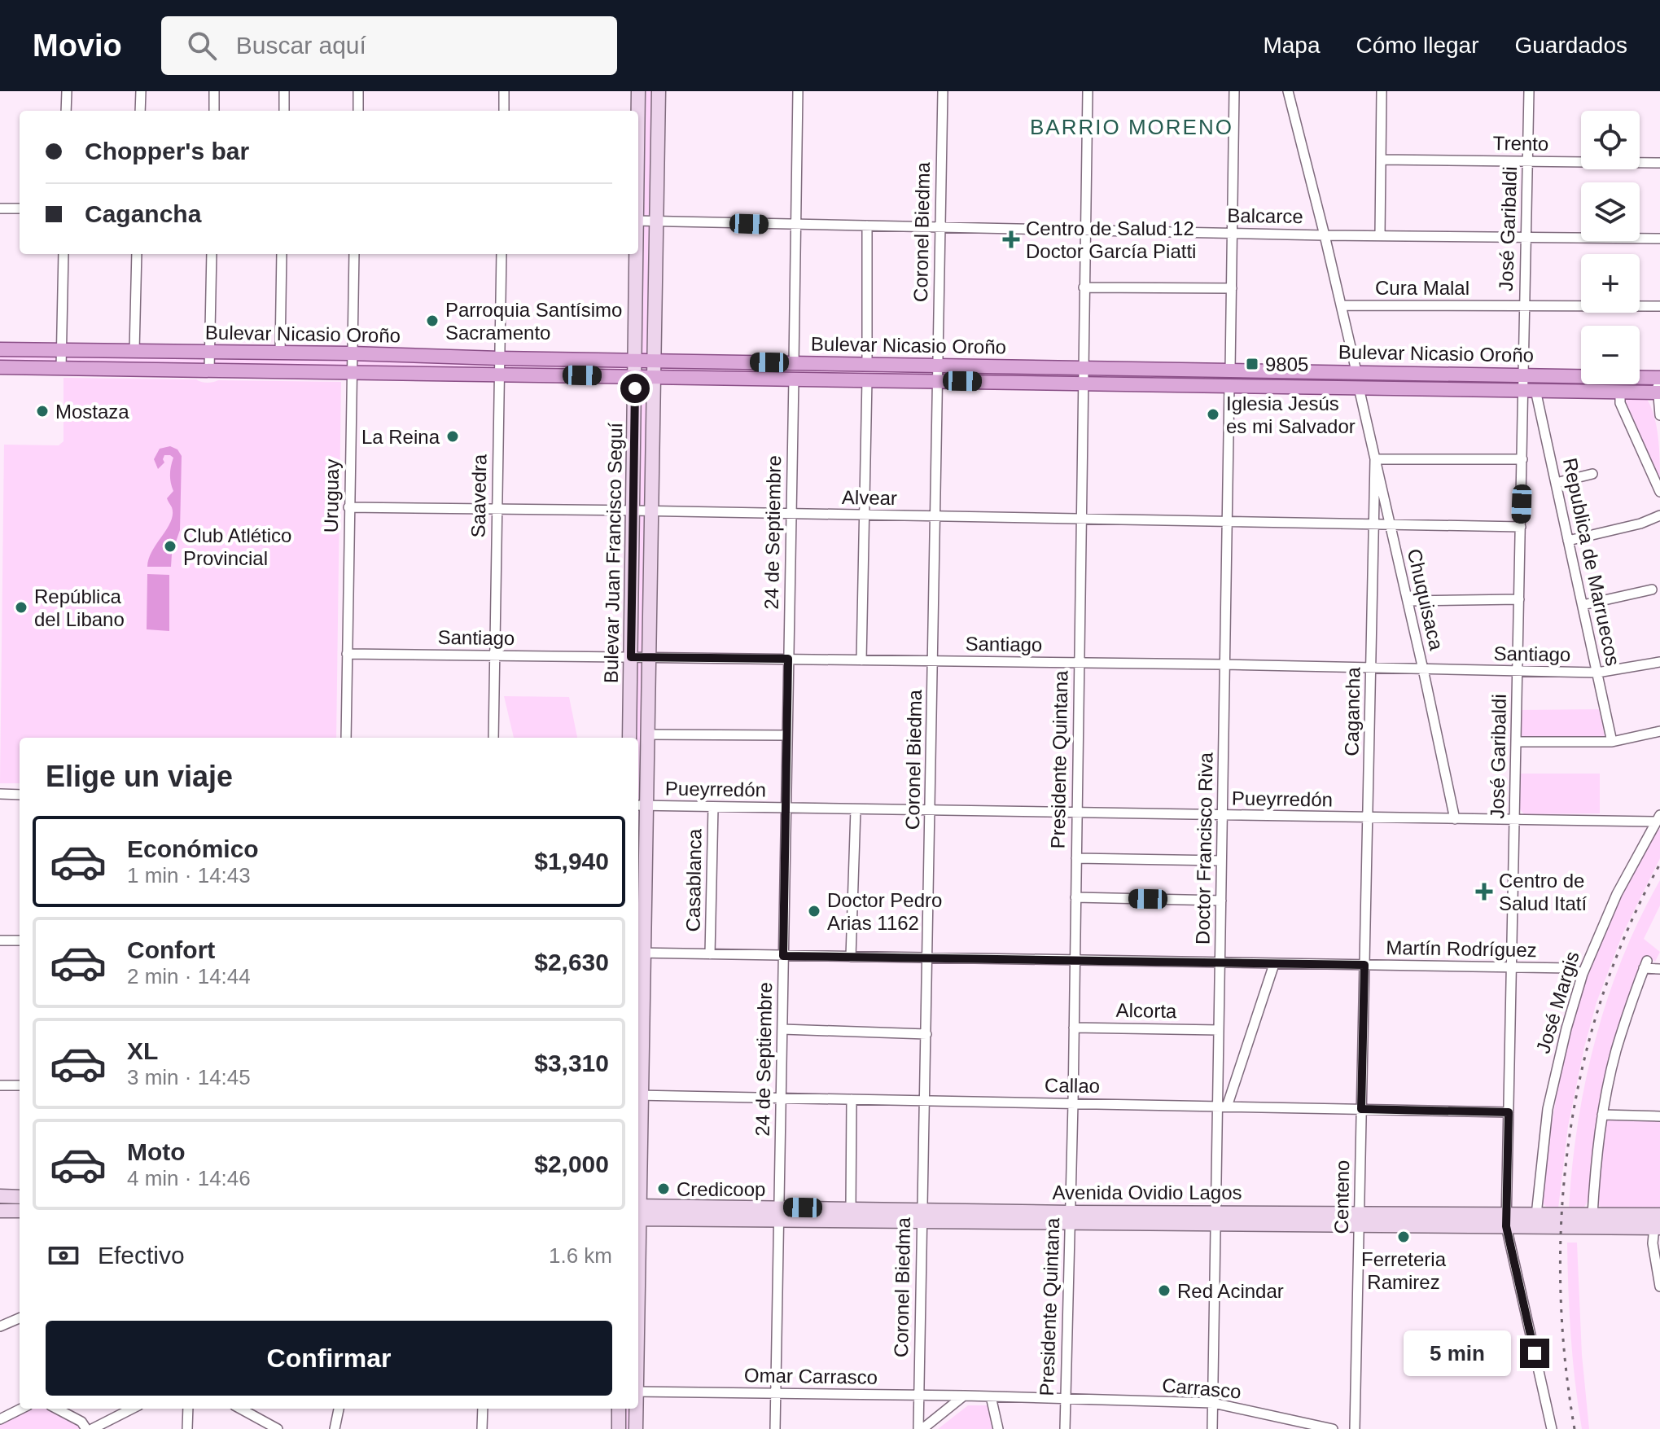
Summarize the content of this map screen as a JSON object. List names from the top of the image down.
{
  "streets": {
    "main road": ["Bulevar Nicasio Oroño", "Bulevar Juan Francisco Seguí", "Avenida Ovidio Lagos"],
    "street": [
      "Trento",
      "Balcarce",
      "José Garibaldi",
      "Coronel Biedma",
      "Cura Malal",
      "Uruguay",
      "Saavedra",
      "Alvear",
      "24 de Septiembre",
      "Republica de Marruecos",
      "Chuquisaca",
      "Santiago",
      "Cagancha",
      "Presidente Quintana",
      "Pueyrredón",
      "Doctor Francisco Riva",
      "Casablanca",
      "Martín Rodríguez",
      "José Margis",
      "Alcorta",
      "Callao",
      "Centeno",
      "Omar Carrasco",
      "Carrasco"
    ]
  },
  "crossings": [
    ["Trento", "José Garibaldi"],
    ["Balcarce", "José Garibaldi"],
    ["Balcarce", "Coronel Biedma"],
    ["Balcarce", "Bulevar Juan Francisco Seguí"],
    ["Balcarce", "Presidente Quintana"],
    ["José Garibaldi", "Cura Malal"],
    ["José Garibaldi", "Bulevar Nicasio Oroño"],
    ["José Garibaldi", "Alvear"],
    ["José Garibaldi", "Republica de Marruecos"],
    ["José Garibaldi", "Santiago"],
    ["José Garibaldi", "Pueyrredón"],
    ["José Garibaldi", "Martín Rodríguez"],
    ["José Garibaldi", "Callao"],
    ["José Garibaldi", "Avenida Ovidio Lagos"],
    ["Coronel Biedma", "Bulevar Nicasio Oroño"],
    ["Coronel Biedma", "Alvear"],
    ["Coronel Biedma", "Santiago"],
    ["Coronel Biedma", "Pueyrredón"],
    ["Coronel Biedma", "Martín Rodríguez"],
    ["Coronel Biedma", "Callao"],
    ["Coronel Biedma", "Avenida Ovidio Lagos"],
    ["Coronel Biedma", "Omar Carrasco"],
    ["Bulevar Nicasio Oroño", "Uruguay"],
    ["Bulevar Nicasio Oroño", "Saavedra"],
    ["Bulevar Nicasio Oroño", "24 de Septiembre"],
    ["Bulevar Nicasio Oroño", "Bulevar Juan Francisco Seguí"],
    ["Bulevar Nicasio Oroño", "Republica de Marruecos"],
    ["Bulevar Nicasio Oroño", "Chuquisaca"],
    ["Bulevar Nicasio Oroño", "Presidente Quintana"],
    ["Bulevar Nicasio Oroño", "Doctor Francisco Riva"],
    ["Uruguay", "Alvear"],
    ["Uruguay", "Santiago"],
    ["Saavedra", "Alvear"],
    ["Saavedra", "Santiago"],
    ["Alvear", "24 de Septiembre"],
    ["Alvear", "Bulevar Juan Francisco Seguí"],
    ["Alvear", "Chuquisaca"],
    ["Alvear", "Cagancha"],
    ["Alvear", "Presidente Quintana"],
    ["Alvear", "Doctor Francisco Riva"],
    ["24 de Septiembre", "Santiago"],
    ["24 de Septiembre", "Pueyrredón"],
    ["24 de Septiembre", "Martín Rodríguez"],
    ["24 de Septiembre", "Callao"],
    ["24 de Septiembre", "Avenida Ovidio Lagos"],
    ["24 de Septiembre", "Omar Carrasco"],
    ["Bulevar Juan Francisco Seguí", "Santiago"],
    ["Bulevar Juan Francisco Seguí", "Pueyrredón"],
    ["Bulevar Juan Francisco Seguí", "Martín Rodríguez"],
    ["Bulevar Juan Francisco Seguí", "Callao"],
    ["Republica de Marruecos", "Santiago"],
    ["Chuquisaca", "Santiago"],
    ["Chuquisaca", "Cagancha"],
    ["Chuquisaca", "Pueyrredón"],
    ["Santiago", "Cagancha"],
    ["Santiago", "Presidente Quintana"],
    ["Santiago", "Doctor Francisco Riva"],
    ["Cagancha", "Pueyrredón"],
    ["Cagancha", "Martín Rodríguez"],
    ["Cagancha", "Centeno"],
    ["Presidente Quintana", "Pueyrredón"],
    ["Presidente Quintana", "Martín Rodríguez"],
    ["Presidente Quintana", "Alcorta"],
    ["Presidente Quintana", "Callao"],
    ["Presidente Quintana", "Avenida Ovidio Lagos"],
    ["Presidente Quintana", "Omar Carrasco"],
    ["Presidente Quintana", "Carrasco"],
    ["Pueyrredón", "Doctor Francisco Riva"],
    ["Pueyrredón", "Casablanca"],
    ["Pueyrredón", "José Margis"],
    ["Doctor Francisco Riva", "Martín Rodríguez"],
    ["Doctor Francisco Riva", "Alcorta"],
    ["Doctor Francisco Riva", "Callao"],
    ["Doctor Francisco Riva", "Avenida Ovidio Lagos"],
    ["Doctor Francisco Riva", "Carrasco"],
    ["Casablanca", "Martín Rodríguez"],
    ["Martín Rodríguez", "José Margis"],
    ["Martín Rodríguez", "Centeno"],
    ["José Margis", "Avenida Ovidio Lagos"],
    ["Callao", "Centeno"],
    ["Avenida Ovidio Lagos", "Centeno"],
    ["Omar Carrasco", "Carrasco"]
  ],
  "districts": ["BARRIO MORENO"],
  "places": {
    "health": ["Centro de Salud 12 Doctor García Piatti", "Centro de Salud Itatí"],
    "other": [
      "Parroquia Santísimo Sacramento",
      "Mostaza",
      "Iglesia Jesús es mi Salvador",
      "La Reina",
      "Club Atlético Provincial",
      "República del Libano",
      "Doctor Pedro Arias 1162",
      "Credicoop",
      "Ferreteria Ramirez",
      "Red Acindar"
    ],
    "transit": ["9805"]
  },
  "page": {
    "header": "Movio",
    "search": "Buscar aquí",
    "nav": ["Mapa", "Cómo llegar", "Guardados"],
    "map_buttons": ["+", "−"],
    "banner": ["Chopper's bar", "Cagancha"],
    "heading": "Elige un viaje",
    "list": [
      {
        "name": "Económico",
        "note": "1 min · 14:43",
        "value": "$1,940"
      },
      {
        "name": "Confort",
        "note": "2 min · 14:44",
        "value": "$2,630"
      },
      {
        "name": "XL",
        "note": "3 min · 14:45",
        "value": "$3,310"
      },
      {
        "name": "Moto",
        "note": "4 min · 14:46",
        "value": "$2,000"
      }
    ],
    "pay": ["Efectivo", "1.6 km"],
    "buttons": "Confirmar",
    "bubble": "5 min"
  }
}
